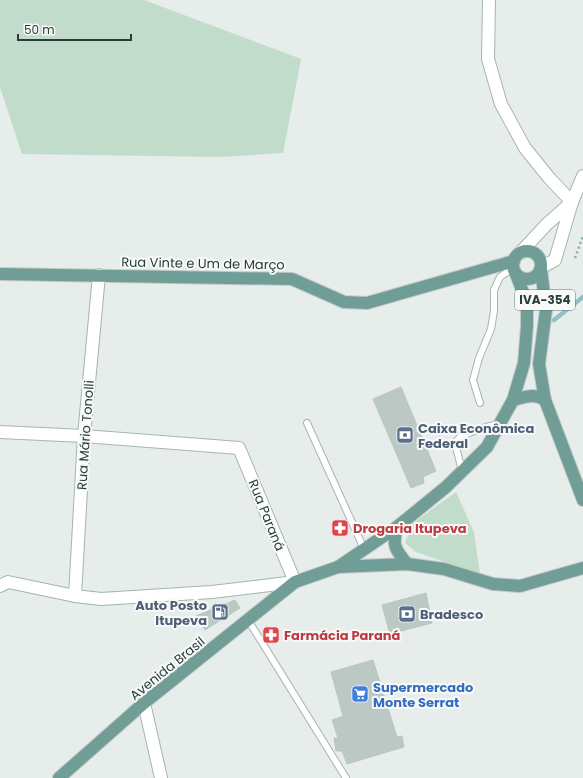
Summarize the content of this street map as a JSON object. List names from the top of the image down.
{
  "streets": {
    "main road": ["Rua Vinte e Um de Março", "IVA-354", "Avenida Brasil"],
    "street": ["Rua Mário Tonolli", "Rua Paraná"]
  },
  "crossings": [
    ["Rua Vinte e Um de Março", "IVA-354"],
    ["Rua Vinte e Um de Março", "Rua Mário Tonolli"],
    ["Rua Mário Tonolli", "Rua Paraná"],
    ["Rua Paraná", "Avenida Brasil"]
  ],
  "places": {
    "bank": ["Caixa Econômica Federal", "Bradesco"],
    "pharmacy": ["Drogaria Itupeva", "Farmácia Paraná"],
    "fuel station": ["Auto Posto Itupeva"],
    "supermarket": ["Supermercado Monte Serrat"]
  },
  "scale_bar": "50 m"
}
